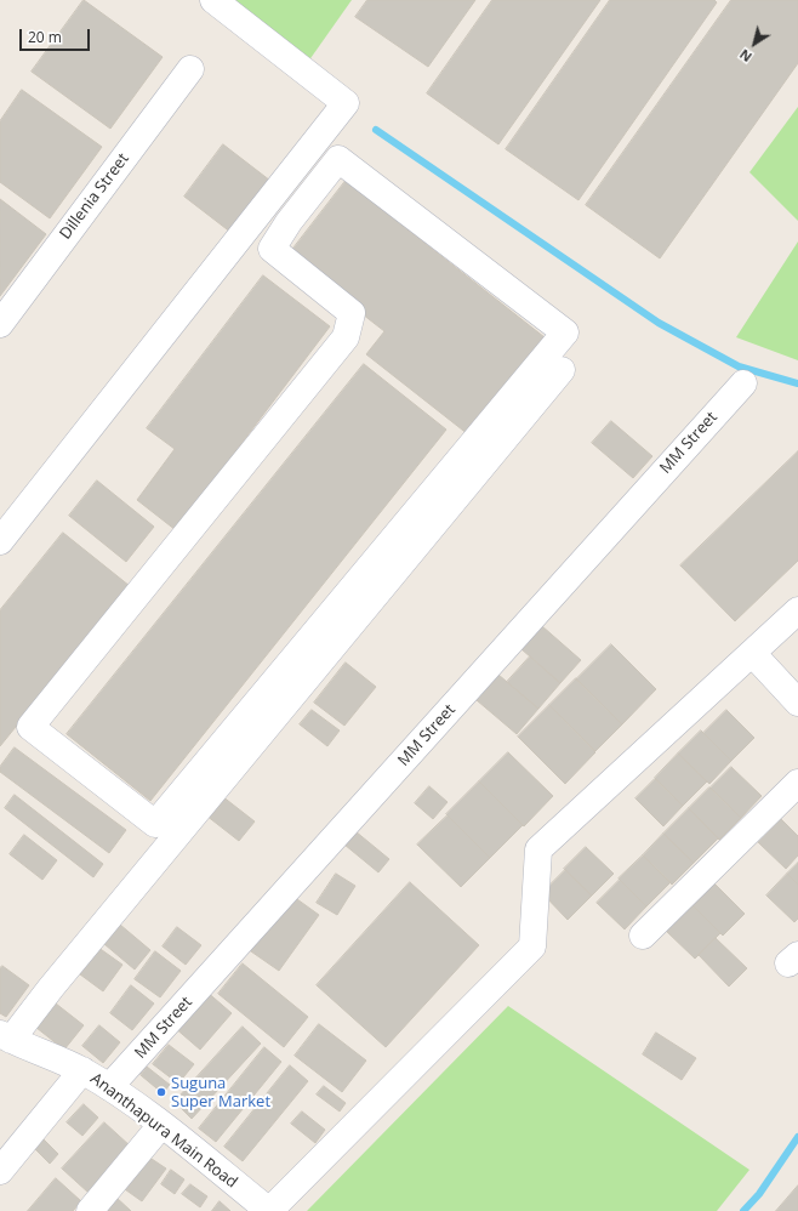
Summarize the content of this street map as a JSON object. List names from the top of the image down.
{
  "streets": {
    "street": ["Dillenia Street", "MM Street", "Ananthapura Main Road"]
  },
  "crossings": [
    ["MM Street", "Ananthapura Main Road"]
  ],
  "places": ["Suguna Super Market"],
  "scale_bar": "20 m",
  "north": "bottom left"
}
